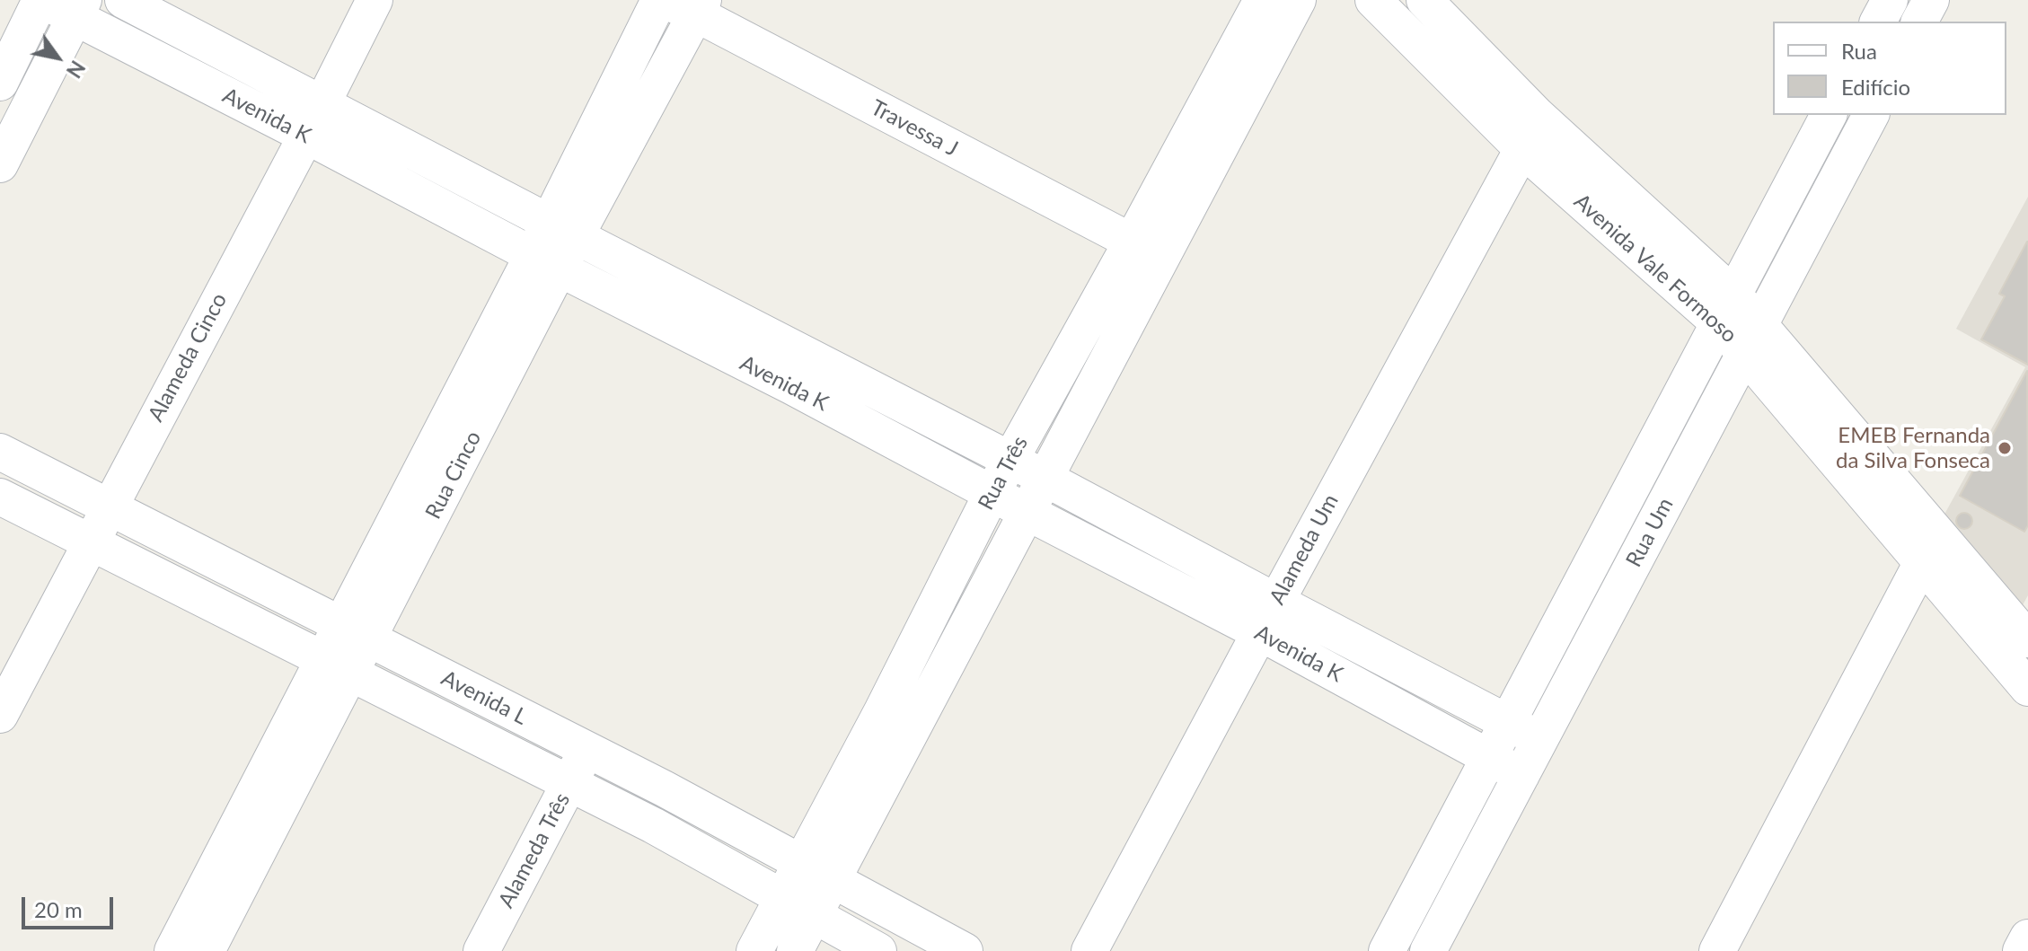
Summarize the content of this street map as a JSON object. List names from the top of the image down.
{
  "streets": {
    "street": [
      "Avenida K",
      "Travessa J",
      "Avenida Vale Formoso",
      "Alameda Cinco",
      "Rua Três",
      "Rua Cinco",
      "Rua Um",
      "Alameda Um",
      "Avenida L",
      "Alameda Três"
    ]
  },
  "crossings": [
    ["Avenida K", "Alameda Cinco"],
    ["Avenida K", "Rua Três"],
    ["Avenida K", "Rua Cinco"],
    ["Avenida K", "Rua Um"],
    ["Avenida K", "Alameda Um"],
    ["Travessa J", "Rua Três"],
    ["Travessa J", "Rua Cinco"],
    ["Avenida Vale Formoso", "Rua Um"],
    ["Avenida Vale Formoso", "Alameda Um"],
    ["Alameda Cinco", "Avenida L"],
    ["Rua Três", "Avenida L"],
    ["Rua Cinco", "Avenida L"],
    ["Avenida L", "Alameda Três"]
  ],
  "places": ["EMEB Fernanda da Silva Fonseca"],
  "legend": ["Rua", "Edifício"],
  "scale_bar": "20 m",
  "north": "bottom right"
}
